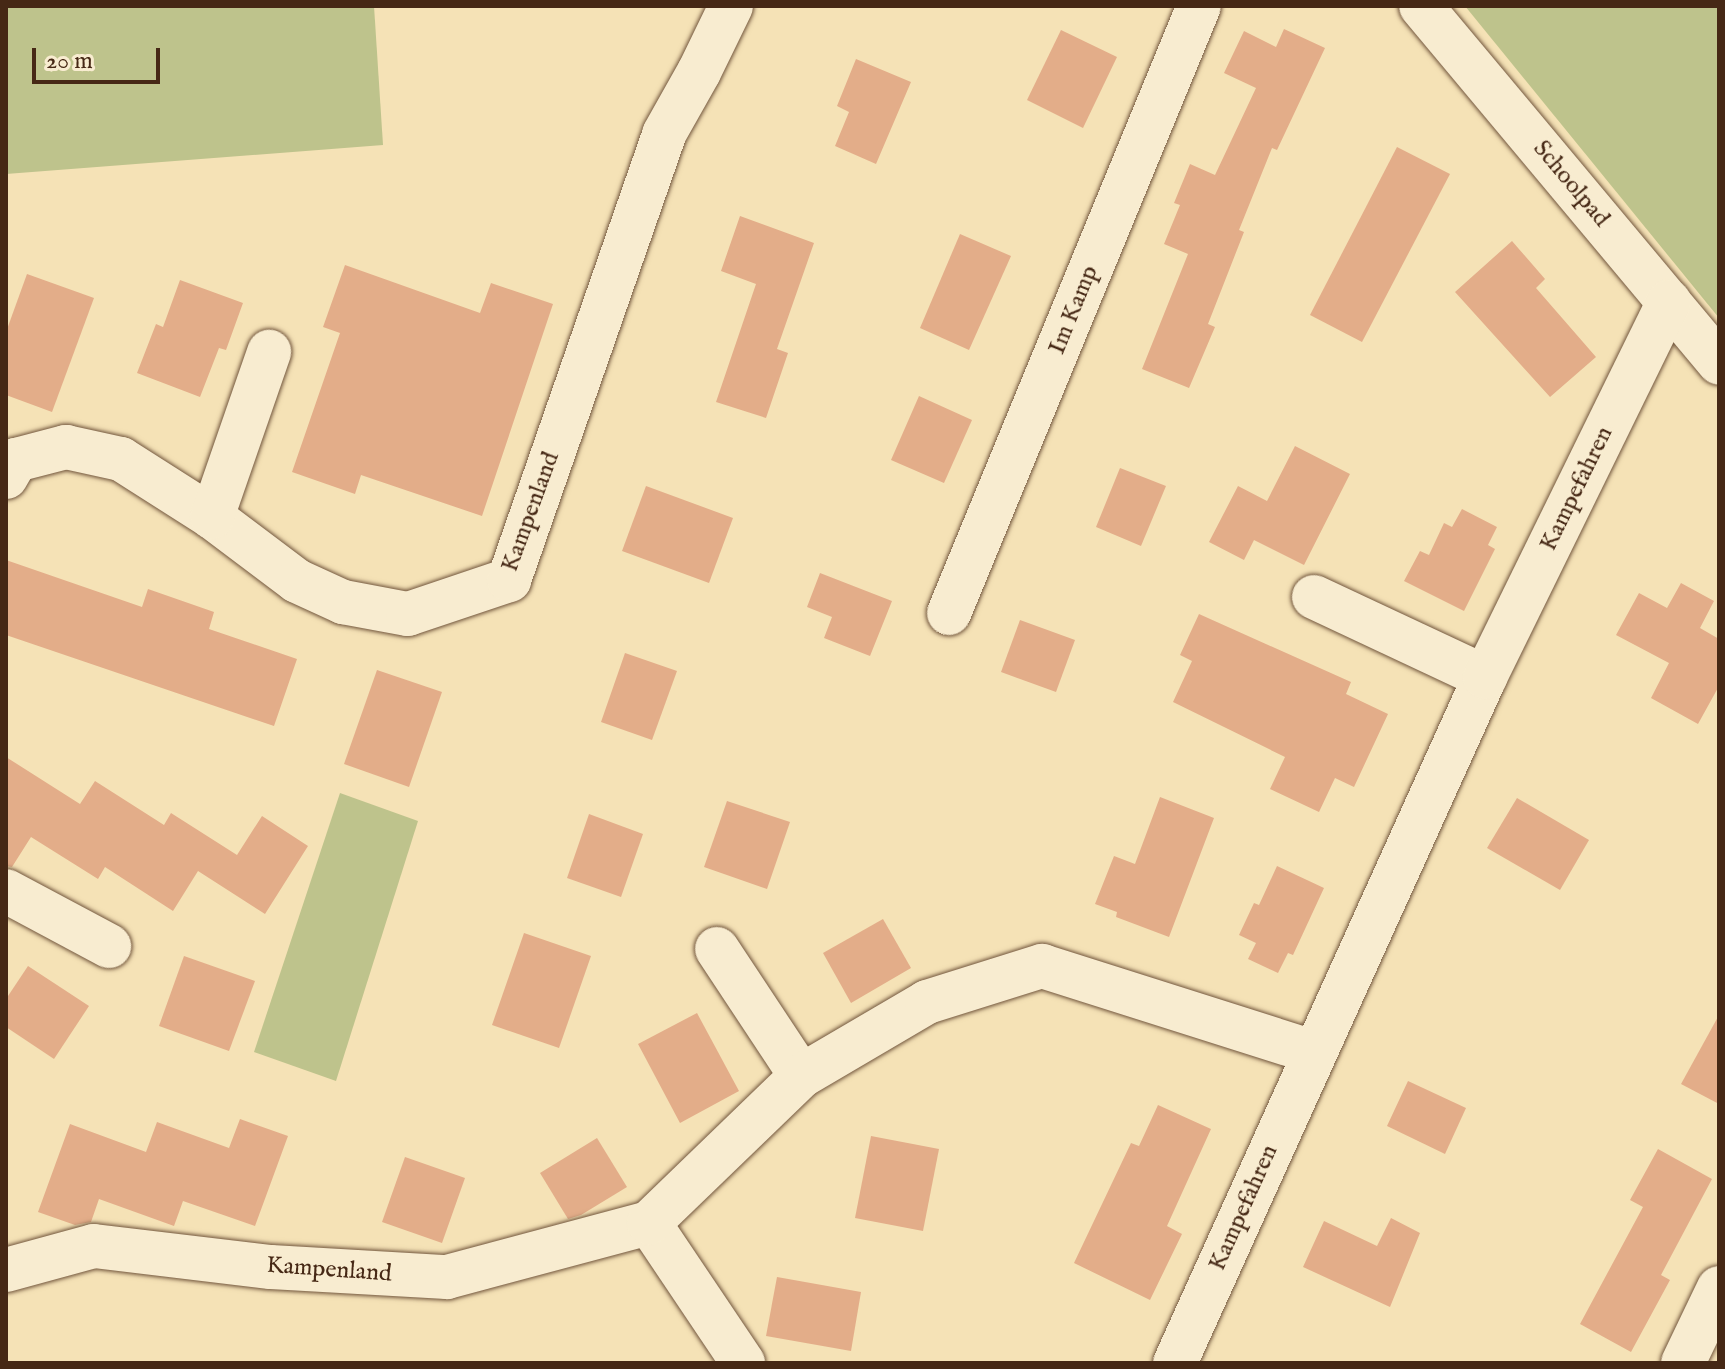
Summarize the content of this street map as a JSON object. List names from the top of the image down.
{
  "streets": {
    "street": [
      "Schoolpad",
      "Im Kamp",
      "Kampefahren",
      "Kampenland"
    ]
  },
  "crossings": [
    ["Schoolpad", "Kampefahren"],
    ["Kampefahren", "Kampenland"]
  ],
  "scale_bar": "20 m"
}
